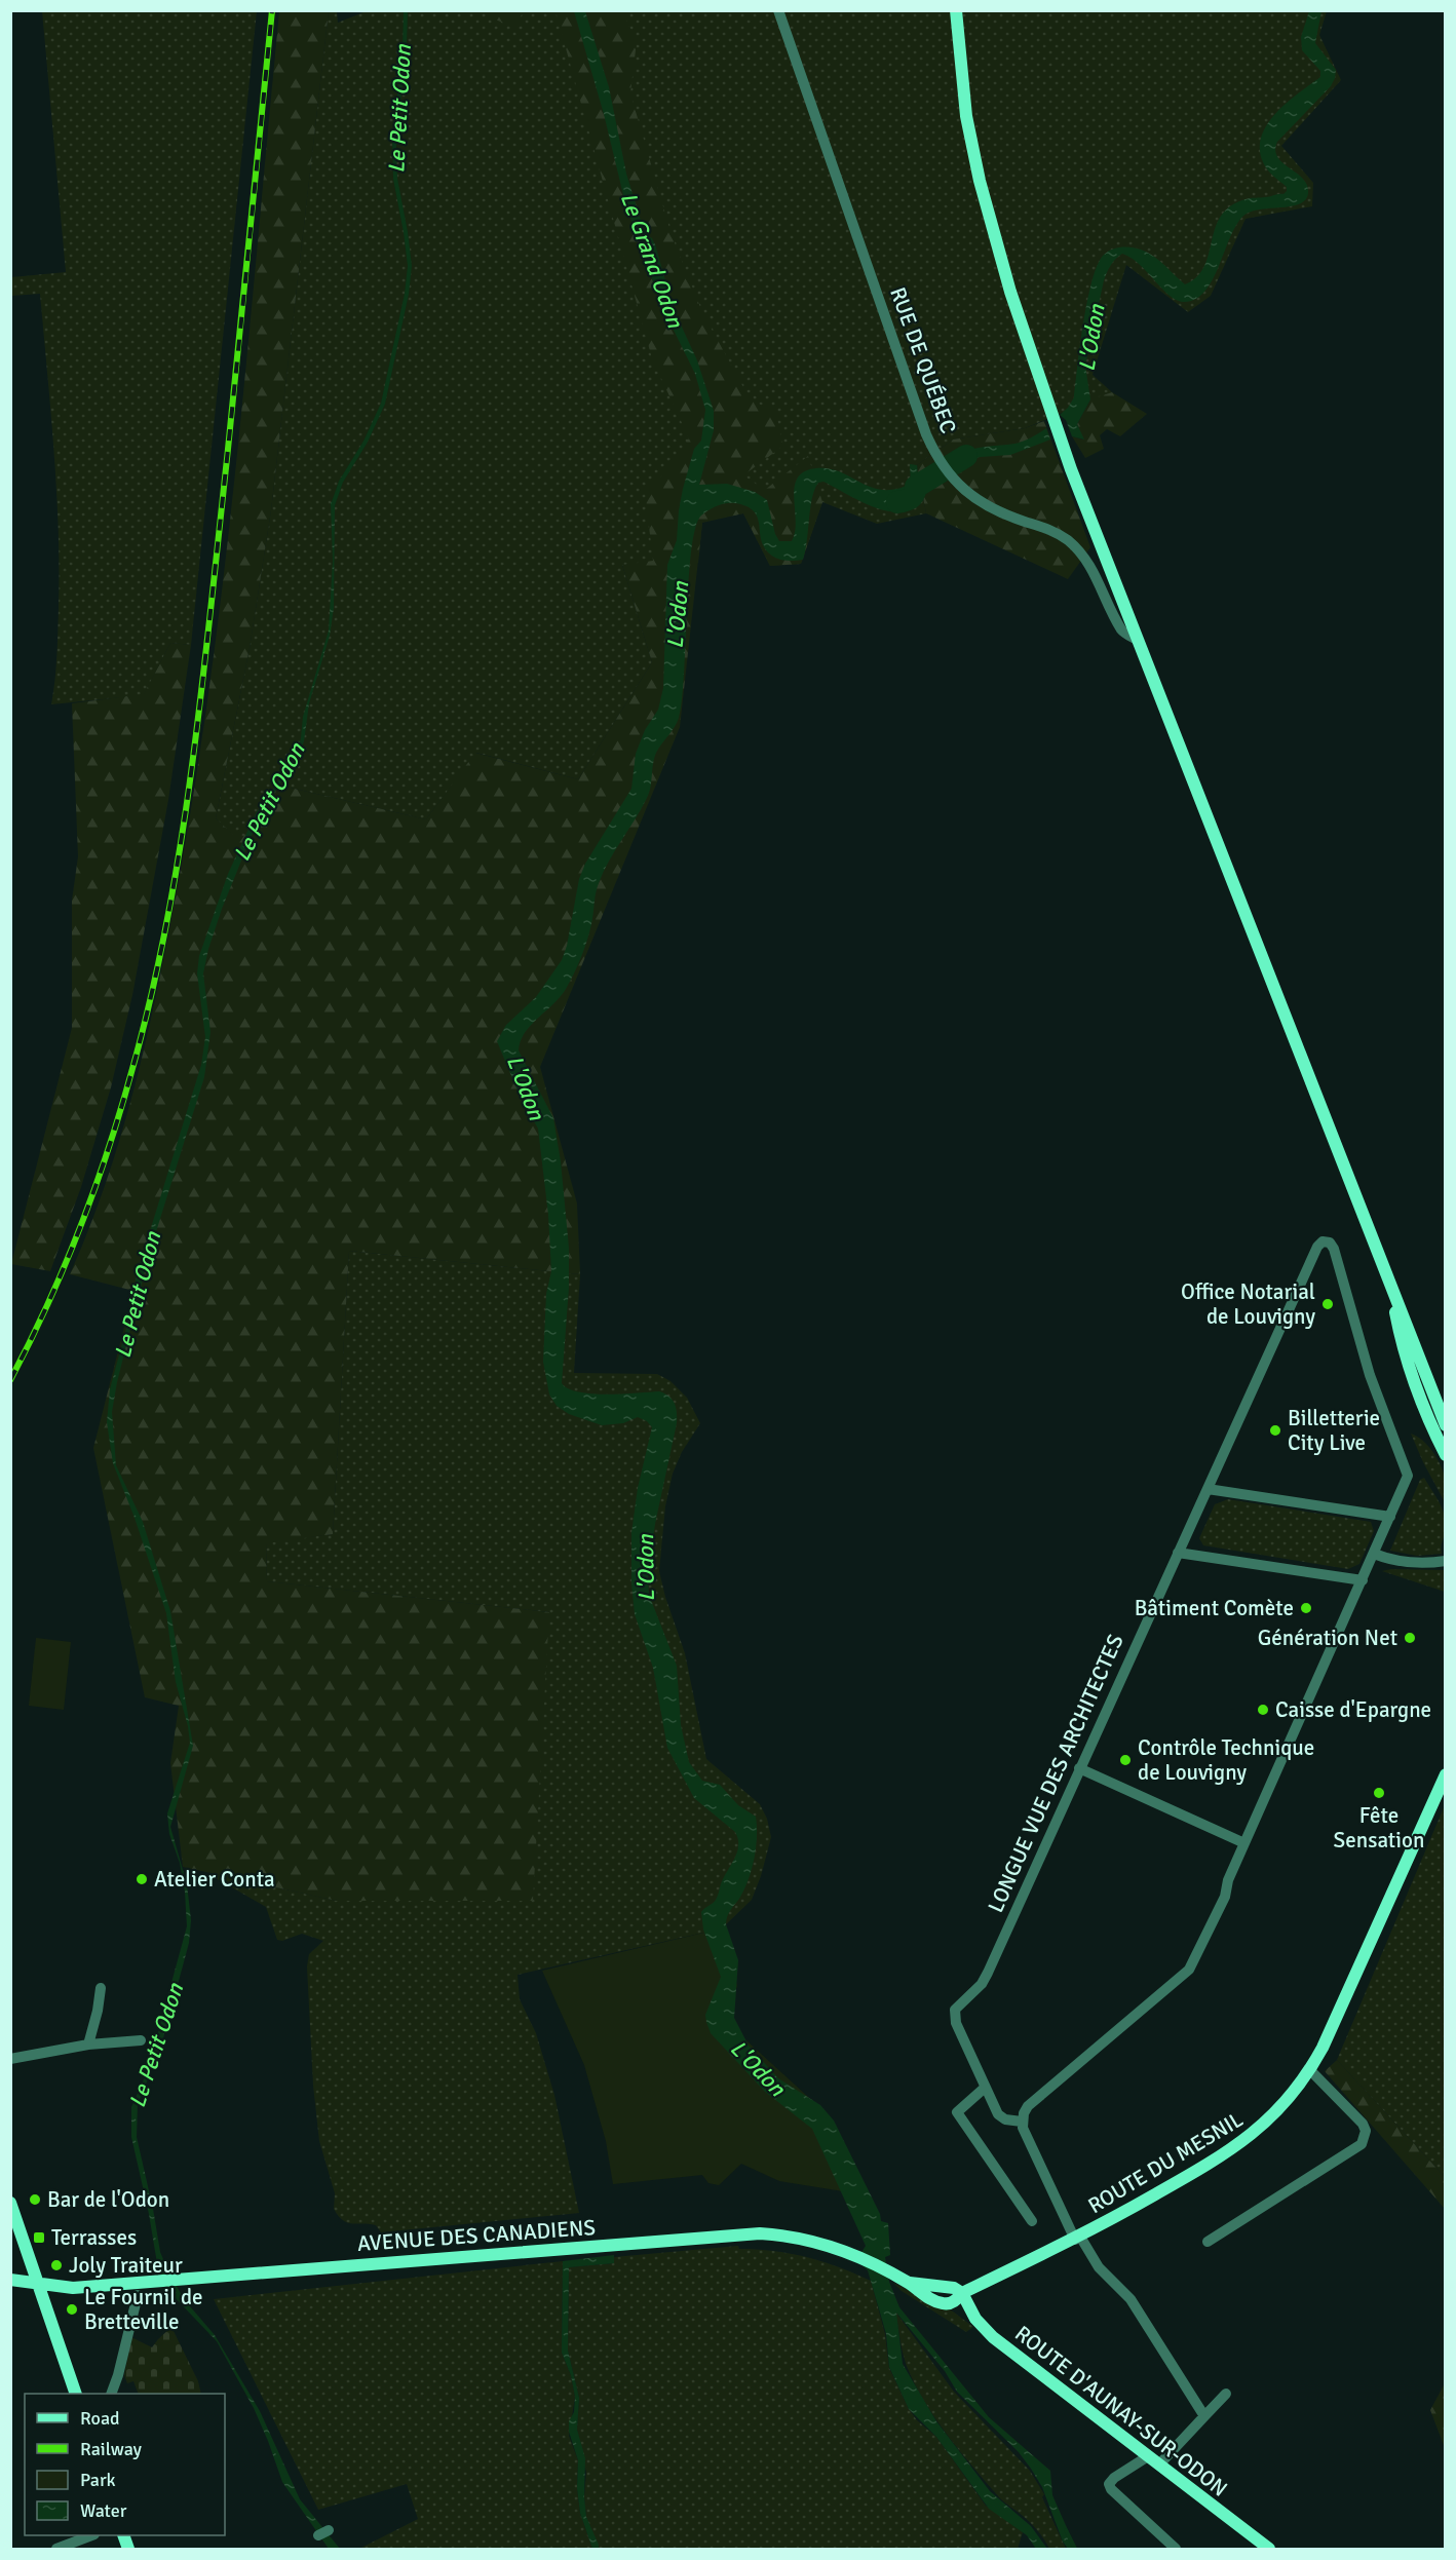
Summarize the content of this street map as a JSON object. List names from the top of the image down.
{
  "streets": {
    "main road": ["ROUTE DU MESNIL", "AVENUE DES CANADIENS", "ROUTE D'AUNAY-SUR-ODON"],
    "street": ["RUE DE QUÉBEC", "LONGUE VUE DES ARCHITECTES"]
  },
  "crossings": [
    ["ROUTE DU MESNIL", "AVENUE DES CANADIENS"],
    ["ROUTE DU MESNIL", "ROUTE D'AUNAY-SUR-ODON"]
  ],
  "water": ["Le Petit Odon", "Le Grand Odon", "L'Odon"],
  "places": {
    "other": [
      "Office Notarial de Louvigny",
      "Billetterie City Live",
      "Bâtiment Comète",
      "Génération Net",
      "Caisse d'Epargne",
      "Contrôle Technique de Louvigny",
      "Fête Sensation",
      "Atelier Conta",
      "Bar de l'Odon",
      "Joly Traiteur",
      "Le Fournil de Bretteville"
    ],
    "transit": ["Terrasses"]
  },
  "legend": [
    "Road",
    "Railway",
    "Park",
    "Water"
  ]
}
